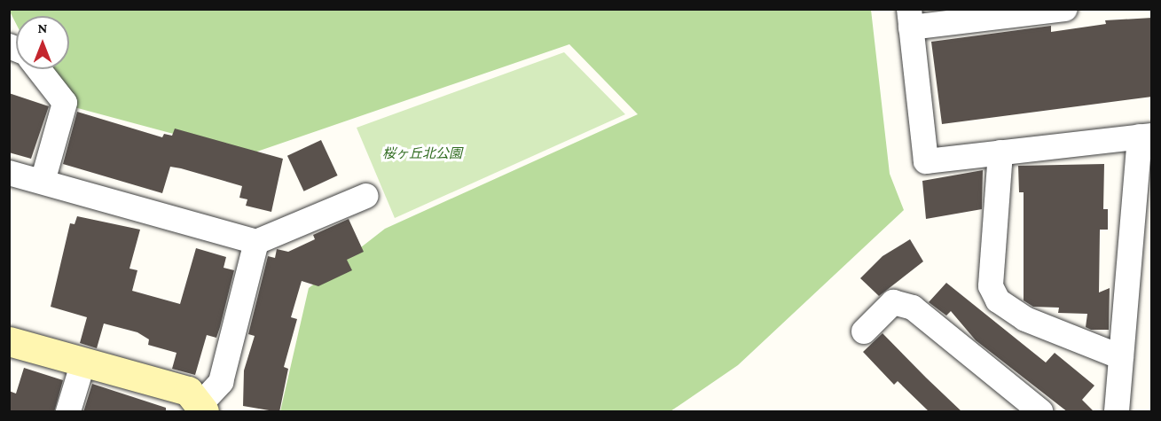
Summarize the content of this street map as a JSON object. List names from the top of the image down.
{
  "parks": ["桜ヶ丘北公園"],
  "north": "top"
}
